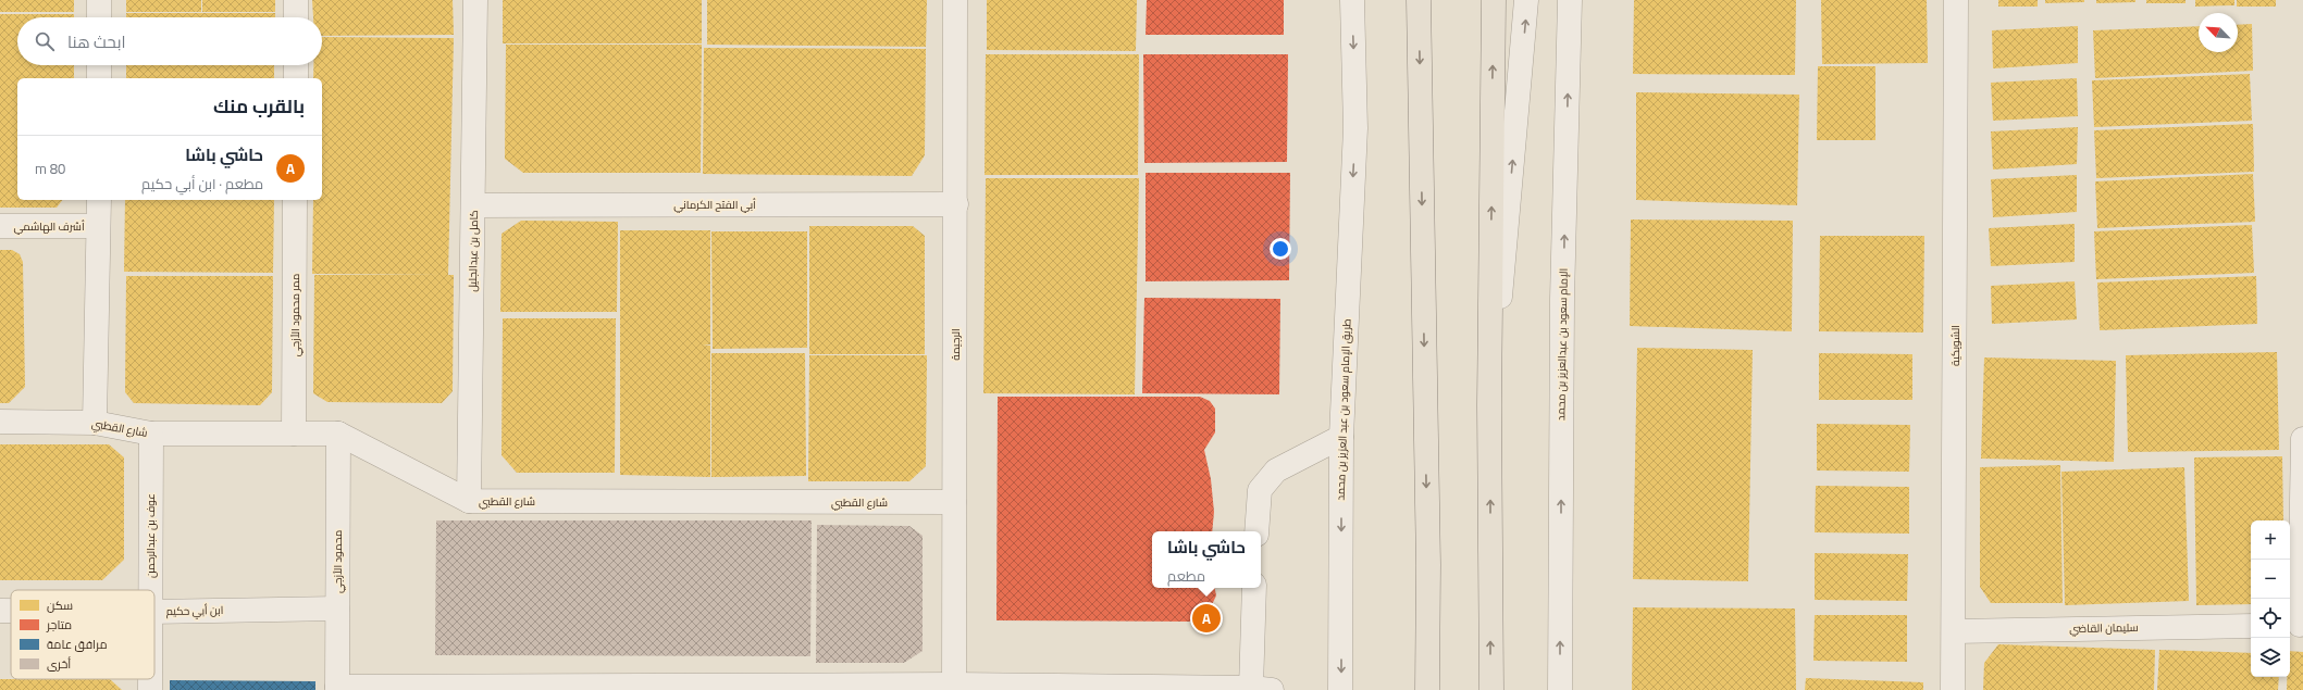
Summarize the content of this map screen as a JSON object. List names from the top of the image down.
{
  "streets": {
    "street": [
      "أبي الفتح الكرماني",
      "أشرف الهاشمي",
      "كامل بن عبدالجليل",
      "ممر محمود الأزجي",
      "الرجيمة",
      "الإمام سعود بن عبدالعزيز بن محمد",
      "الشويكية",
      "طريق الإمام سعود بن عبد العزيز بن محمد",
      "شارع القطبي",
      "عوف بن عبدالرحمن",
      "محمود الأزجي",
      "ابن أبي حكيم",
      "سليمان القاضي"
    ]
  },
  "crossings": [
    ["أبي الفتح الكرماني", "كامل بن عبدالجليل"],
    ["أبي الفتح الكرماني", "الرجيمة"],
    ["كامل بن عبدالجليل", "شارع القطبي"],
    ["ممر محمود الأزجي", "شارع القطبي"],
    ["الرجيمة", "شارع القطبي"],
    ["الشويكية", "سليمان القاضي"],
    ["شارع القطبي", "عوف بن عبدالرحمن"],
    ["شارع القطبي", "محمود الأزجي"],
    ["محمود الأزجي", "ابن أبي حكيم"]
  ],
  "legend": [
    "سكن",
    "متاجر",
    "مرافق عامة",
    "أخرى"
  ],
  "north": "top left",
  "page": {
    "search": "ابحث هنا",
    "heading": "بالقرب منك",
    "list": [
      {
        "mark": "A",
        "name": "حاشي باشا",
        "note": "مطعم · ابن أبي حكيم",
        "value": "80 m"
      }
    ],
    "map_buttons": ["+", "−"],
    "popup": ["حاشي باشا", "مطعم"],
    "pins": "A"
  }
}
